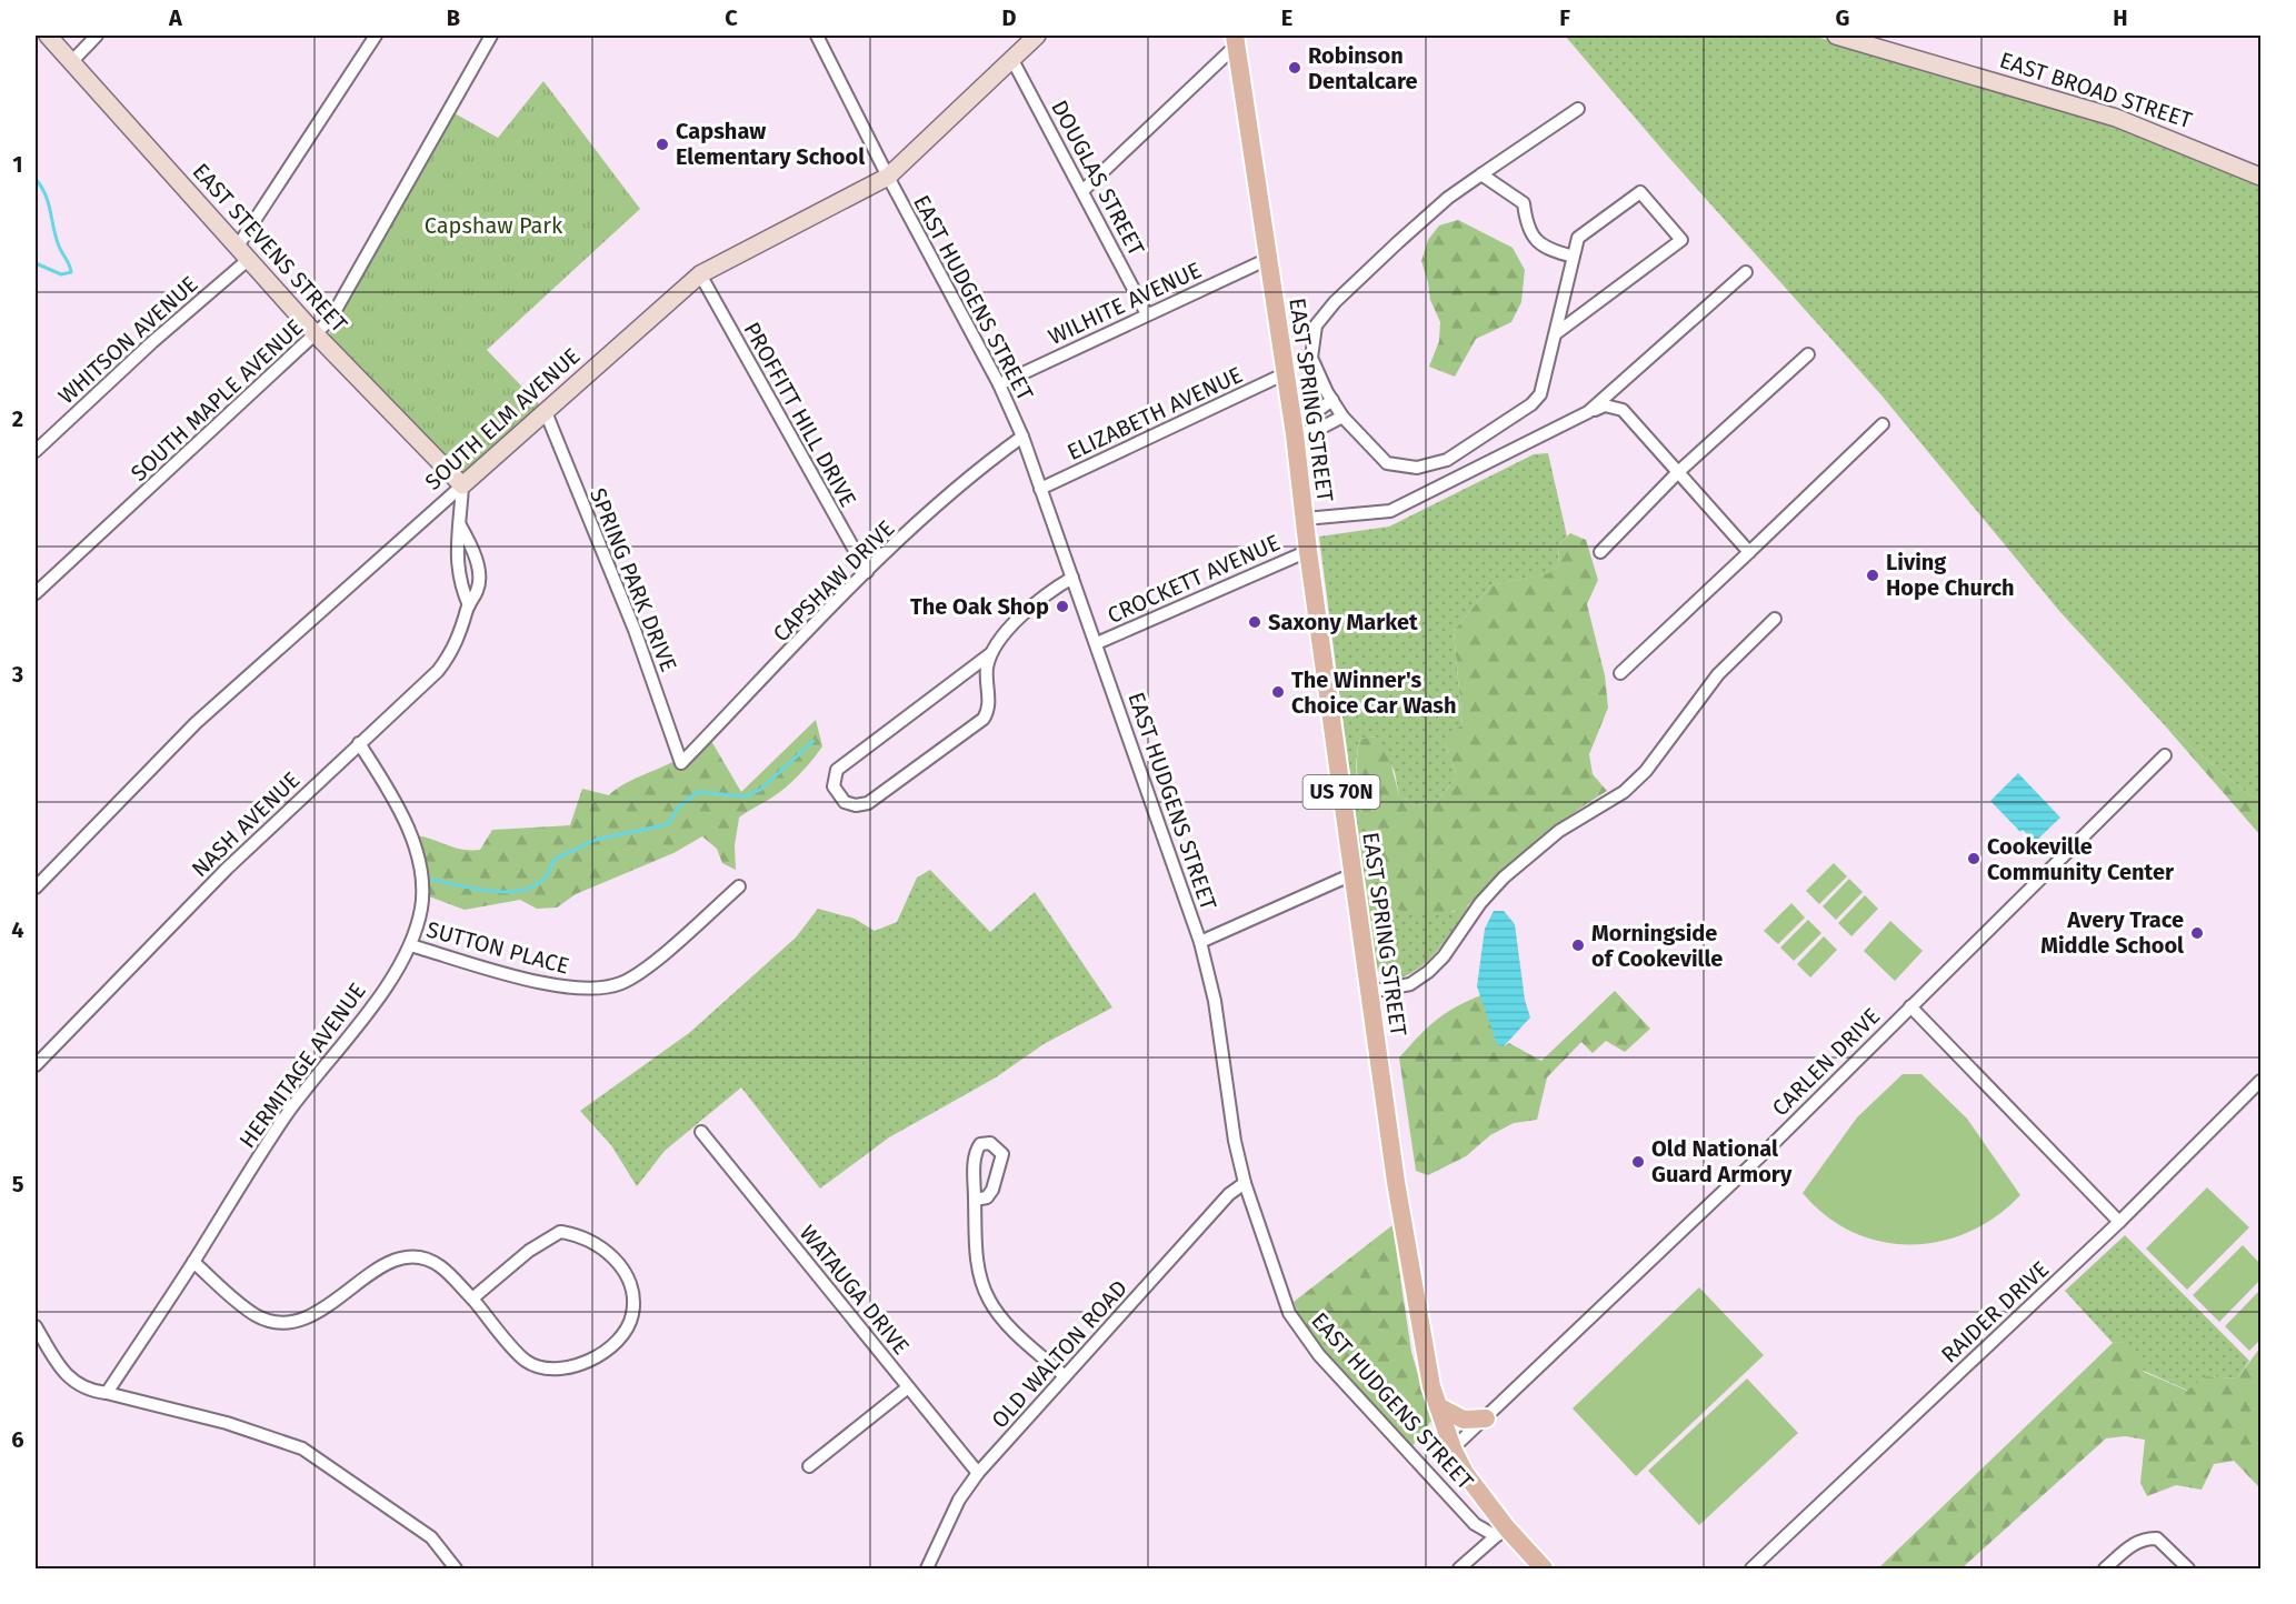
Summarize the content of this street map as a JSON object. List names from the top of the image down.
{
  "streets": {
    "main road": ["EAST SPRING STREET", "US 70N"],
    "street": [
      "EAST BROAD STREET",
      "DOUGLAS STREET",
      "EAST STEVENS STREET",
      "EAST HUDGENS STREET",
      "WILHITE AVENUE",
      "WHITSON AVENUE",
      "SOUTH MAPLE AVENUE",
      "ELIZABETH AVENUE",
      "PROFFITT HILL DRIVE",
      "SOUTH ELM AVENUE",
      "CROCKETT AVENUE",
      "SPRING PARK DRIVE",
      "CAPSHAW DRIVE",
      "NASH AVENUE",
      "SUTTON PLACE",
      "CARLEN DRIVE",
      "HERMITAGE AVENUE",
      "WATAUGA DRIVE",
      "RAIDER DRIVE",
      "OLD WALTON ROAD"
    ]
  },
  "crossings": [
    ["DOUGLAS STREET", "WILHITE AVENUE"],
    ["DOUGLAS STREET", "SOUTH ELM AVENUE"],
    ["EAST STEVENS STREET", "WHITSON AVENUE"],
    ["EAST STEVENS STREET", "SOUTH MAPLE AVENUE"],
    ["EAST STEVENS STREET", "SOUTH ELM AVENUE"],
    ["EAST STEVENS STREET", "NASH AVENUE"],
    ["EAST HUDGENS STREET", "WILHITE AVENUE"],
    ["EAST HUDGENS STREET", "EAST SPRING STREET"],
    ["EAST HUDGENS STREET", "ELIZABETH AVENUE"],
    ["EAST HUDGENS STREET", "SOUTH ELM AVENUE"],
    ["EAST HUDGENS STREET", "CROCKETT AVENUE"],
    ["EAST HUDGENS STREET", "CAPSHAW DRIVE"],
    ["EAST HUDGENS STREET", "OLD WALTON ROAD"],
    ["WILHITE AVENUE", "EAST SPRING STREET"],
    ["EAST SPRING STREET", "ELIZABETH AVENUE"],
    ["EAST SPRING STREET", "CROCKETT AVENUE"],
    ["EAST SPRING STREET", "CARLEN DRIVE"],
    ["PROFFITT HILL DRIVE", "SOUTH ELM AVENUE"],
    ["PROFFITT HILL DRIVE", "CAPSHAW DRIVE"],
    ["SOUTH ELM AVENUE", "SPRING PARK DRIVE"],
    ["SOUTH ELM AVENUE", "NASH AVENUE"],
    ["SPRING PARK DRIVE", "CAPSHAW DRIVE"],
    ["NASH AVENUE", "HERMITAGE AVENUE"],
    ["SUTTON PLACE", "HERMITAGE AVENUE"],
    ["WATAUGA DRIVE", "OLD WALTON ROAD"]
  ],
  "parks": ["Capshaw Park"],
  "places": [
    "Robinson Dentalcare",
    "Capshaw Elementary School",
    "Living Hope Church",
    "The Oak Shop",
    "Saxony Market",
    "The Winner's Choice Car Wash",
    "Cookeville Community Center",
    "Avery Trace Middle School",
    "Morningside of Cookeville",
    "Old National Guard Armory"
  ],
  "grid": {
    "columns": [
      "A",
      "B",
      "C",
      "D",
      "E",
      "F",
      "G",
      "H"
    ],
    "rows": [
      "1",
      "2",
      "3",
      "4",
      "5",
      "6"
    ]
  }
}
